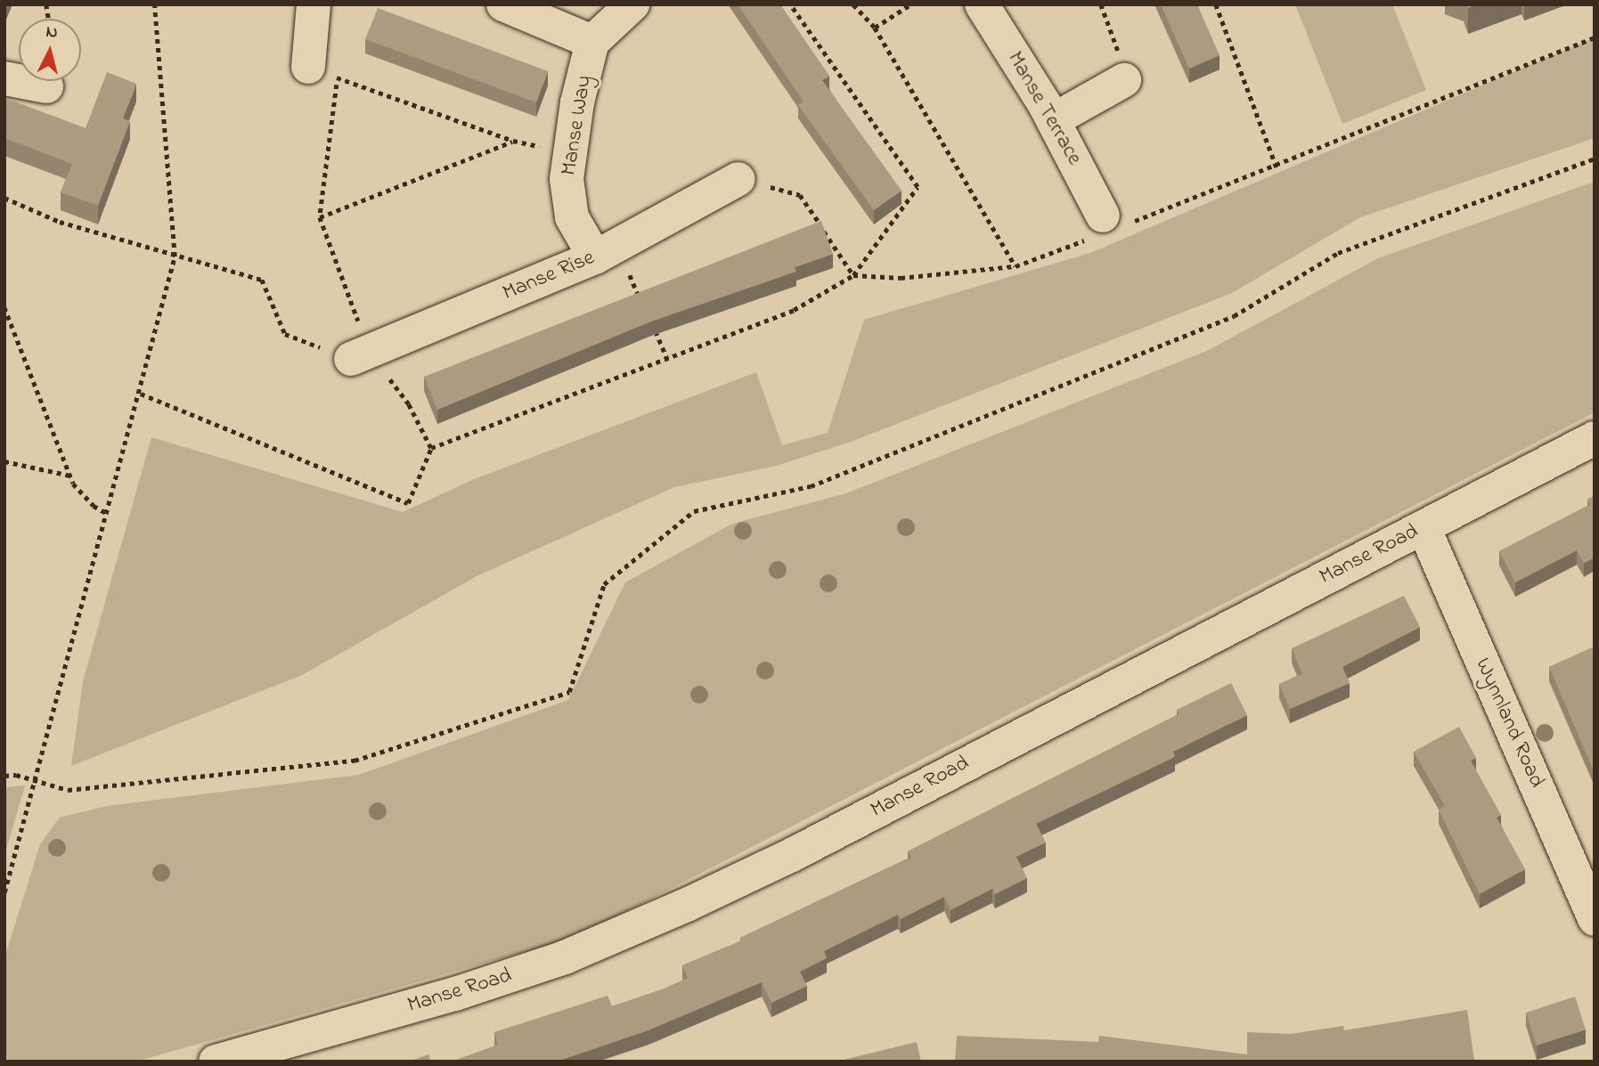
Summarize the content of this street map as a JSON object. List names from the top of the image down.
{
  "streets": {
    "street": [
      "Manse Terrace",
      "Manse Way",
      "Manse Rise",
      "Manse Road",
      "Wynnland Road"
    ]
  },
  "crossings": [
    ["Manse Way", "Manse Rise"],
    ["Manse Road", "Wynnland Road"]
  ],
  "north": "top"
}
